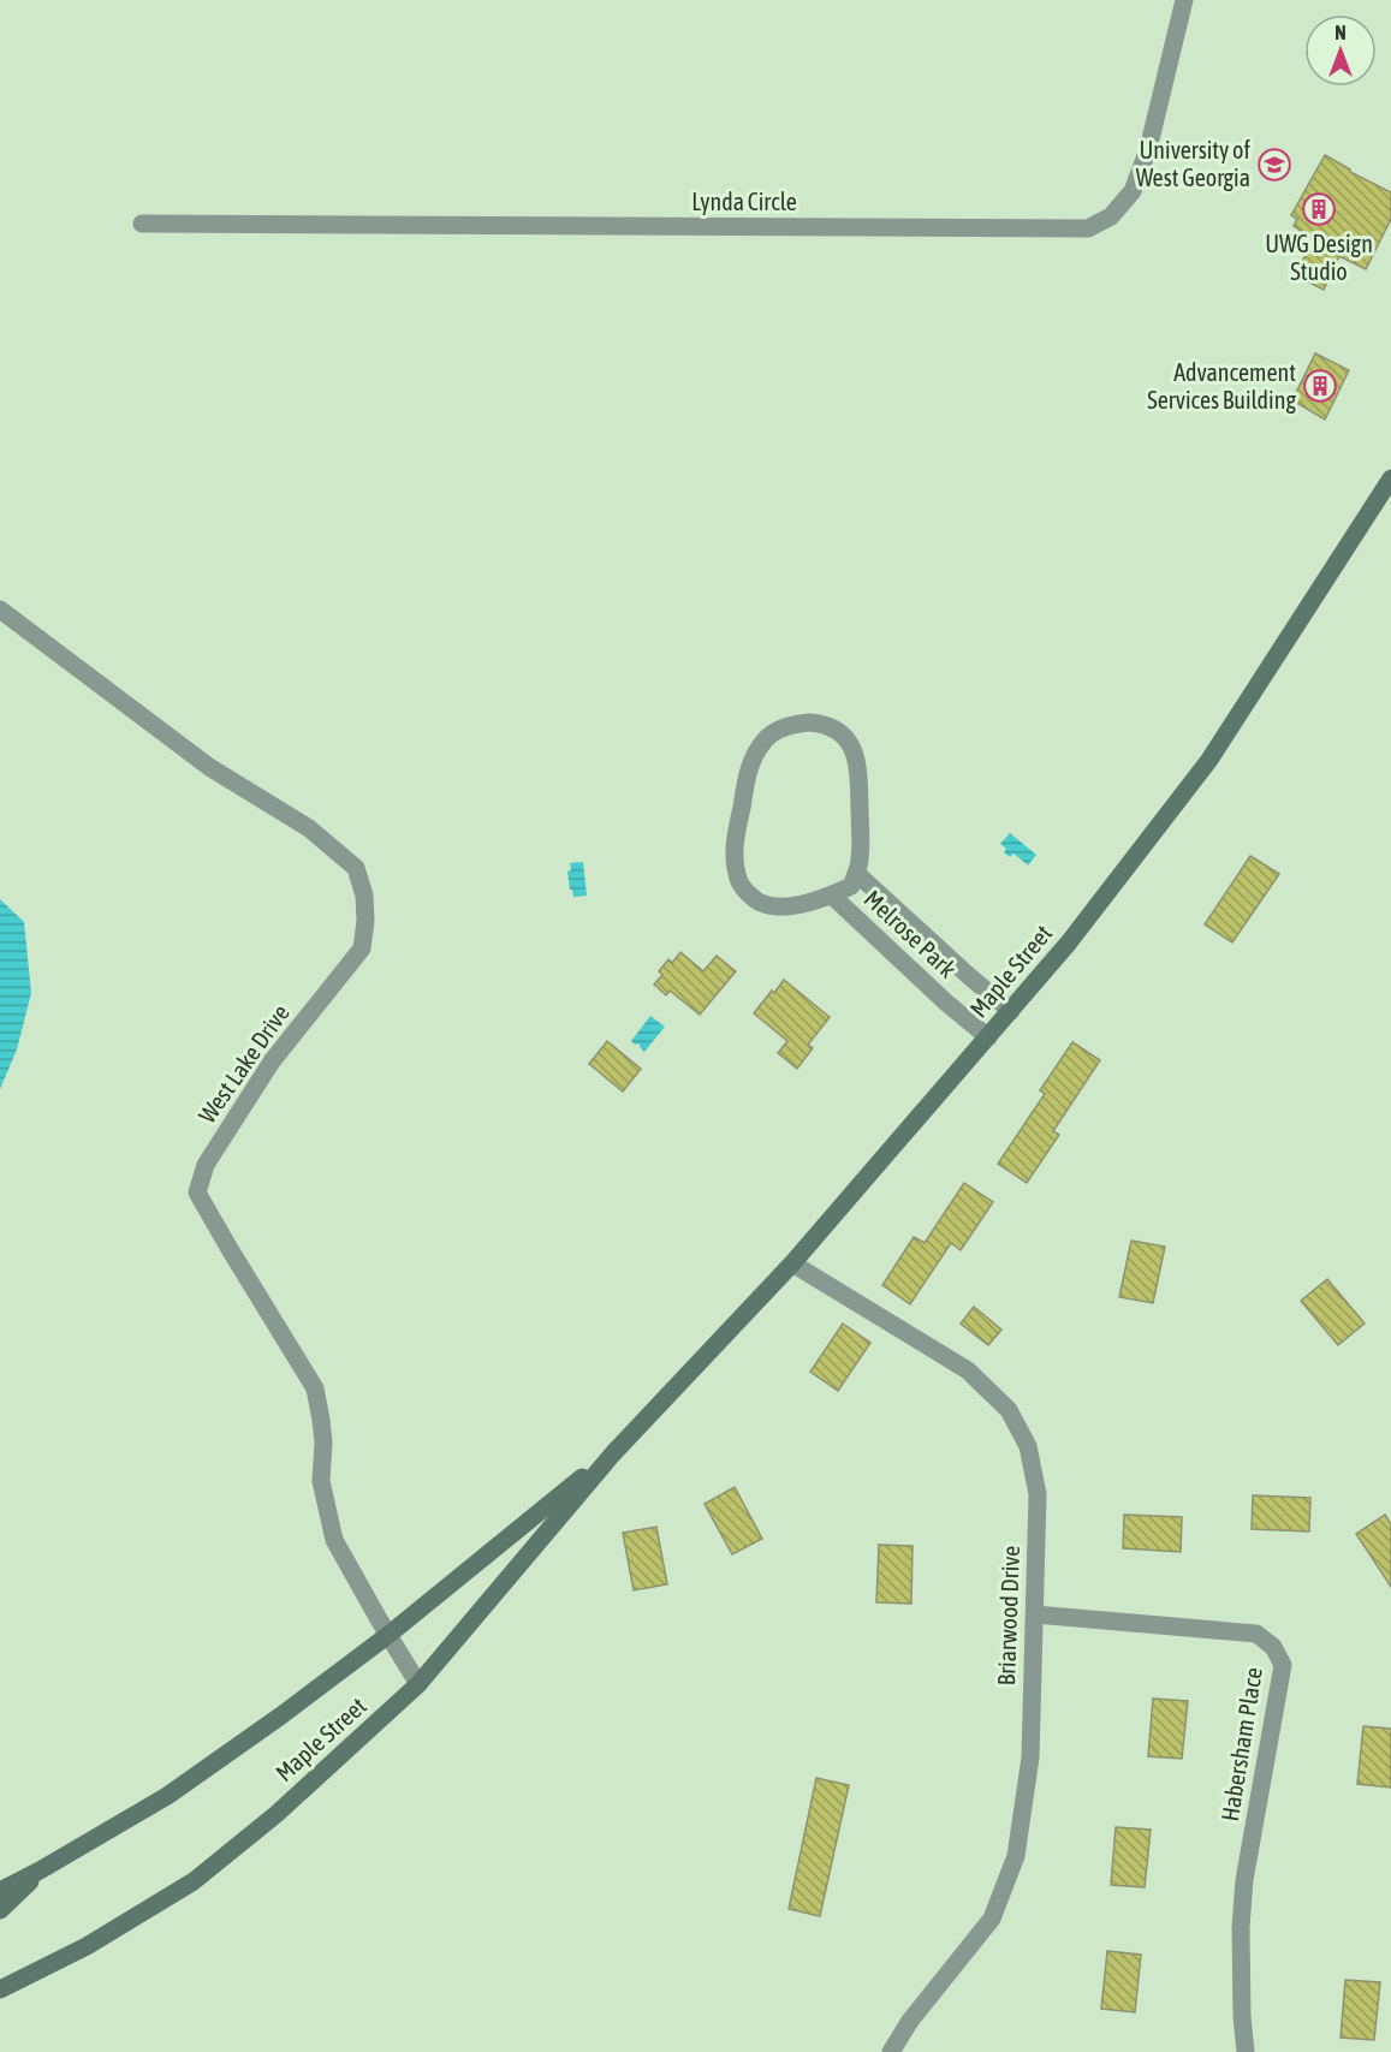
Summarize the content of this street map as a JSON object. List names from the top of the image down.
{
  "streets": {
    "main road": ["Maple Street"],
    "street": [
      "Lynda Circle",
      "Melrose Park",
      "West Lake Drive",
      "Briarwood Drive",
      "Habersham Place"
    ]
  },
  "crossings": [
    ["Melrose Park", "Maple Street"],
    ["Maple Street", "West Lake Drive"],
    ["Maple Street", "Briarwood Drive"],
    ["Briarwood Drive", "Habersham Place"]
  ],
  "places": {
    "school or university": ["University of West Georgia"],
    "building": ["UWG Design Studio", "Advancement Services Building"]
  },
  "north": "top"
}
